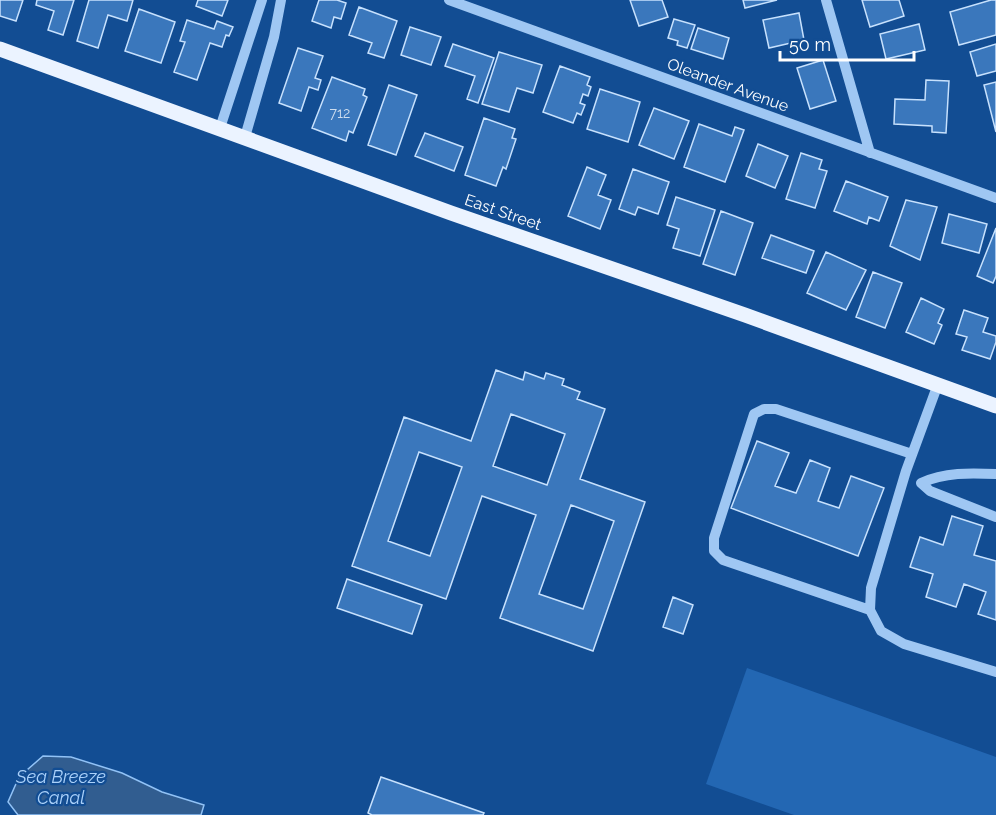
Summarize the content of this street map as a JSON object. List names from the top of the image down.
{
  "streets": {
    "main road": ["East Street"],
    "street": ["Oleander Avenue"]
  },
  "water": ["Sea Breeze Canal"],
  "house_numbers": ["712"],
  "scale_bar": "50 m"
}
